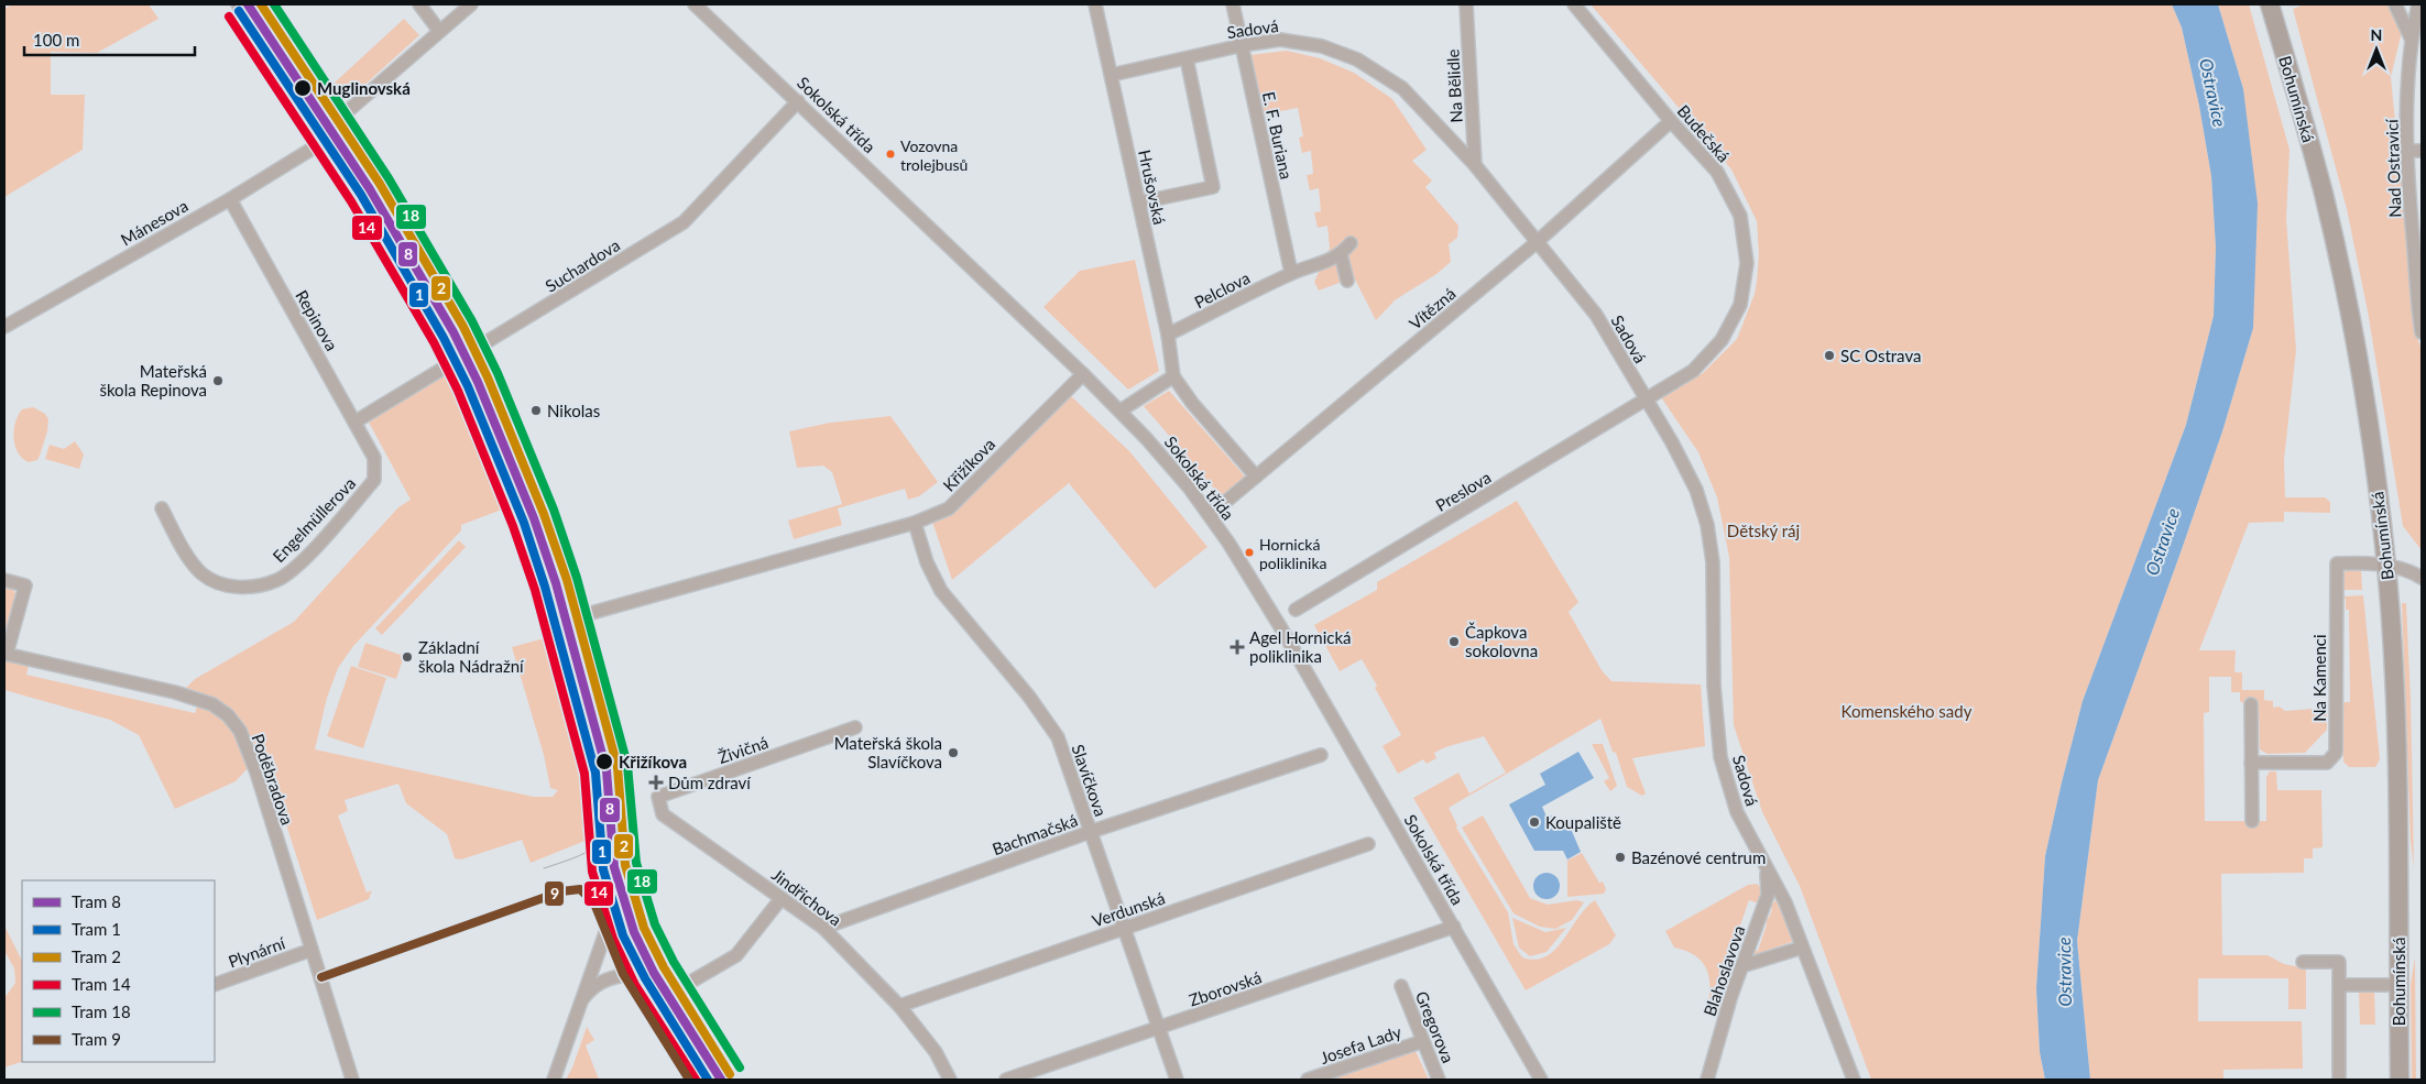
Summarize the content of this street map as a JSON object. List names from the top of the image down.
{
  "streets": {
    "main road": ["Bohumínská"],
    "street": [
      "Sadová",
      "Na Bělidle",
      "Sokolská třída",
      "Budečská",
      "E. F. Buriana",
      "Nad Ostravicí",
      "Hrušovská",
      "Mánesova",
      "Suchardova",
      "Pelclova",
      "Vítězná",
      "Repinova",
      "Křižíkova",
      "Preslova",
      "Engelmüllerova",
      "Na Kamenci",
      "Živičná",
      "Poděbradova",
      "Slavíčkova",
      "Bachmačská",
      "Jindřichova",
      "Verdunská",
      "Plynární",
      "Blahoslavova",
      "Zborovská",
      "Gregorova",
      "Josefa Lady"
    ]
  },
  "crossings": [
    ["Sadová", "Na Bělidle"],
    ["Sadová", "Budečská"],
    ["Sadová", "E. F. Buriana"],
    ["Sadová", "Hrušovská"],
    ["Sadová", "Vítězná"],
    ["Sadová", "Preslova"],
    ["Sadová", "Blahoslavova"],
    ["Bohumínská", "Na Kamenci"],
    ["Sokolská třída", "Suchardova"],
    ["Sokolská třída", "Vítězná"],
    ["Sokolská třída", "Křižíkova"],
    ["Sokolská třída", "Zborovská"],
    ["Budečská", "Vítězná"],
    ["Budečská", "Preslova"],
    ["E. F. Buriana", "Pelclova"],
    ["Hrušovská", "Pelclova"],
    ["Mánesova", "Repinova"],
    ["Suchardova", "Repinova"],
    ["Repinova", "Engelmüllerova"],
    ["Křižíkova", "Slavíčkova"],
    ["Živičná", "Jindřichova"],
    ["Poděbradova", "Plynární"],
    ["Slavíčkova", "Bachmačská"],
    ["Slavíčkova", "Verdunská"],
    ["Slavíčkova", "Zborovská"],
    ["Bachmačská", "Jindřichova"],
    ["Jindřichova", "Verdunská"],
    ["Gregorova", "Josefa Lady"]
  ],
  "water": ["Ostravice"],
  "parks": ["Dětský ráj", "Komenského sady"],
  "places": {
    "other": [
      "Muglinovská",
      "Vozovna trolejbusů",
      "SC Ostrava",
      "Mateřská škola Repinova",
      "Nikolas",
      "Hornická poliklinika",
      "Čapkova sokolovna",
      "Základní škola Nádražní",
      "Mateřská škola Slavíčkova",
      "Křižíkova",
      "Koupaliště",
      "Bazénové centrum"
    ],
    "health": ["Agel Hornická poliklinika", "Dům zdraví"]
  },
  "lines": [
    "tram line 8",
    "tram line 2",
    "tram line 18",
    "tram line 1",
    "tram line 14",
    "tram line 9"
  ],
  "legend": [
    "Tram 8",
    "Tram 1",
    "Tram 2",
    "Tram 14",
    "Tram 18",
    "Tram 9"
  ],
  "scale_bar": "100 m",
  "north": "top"
}
